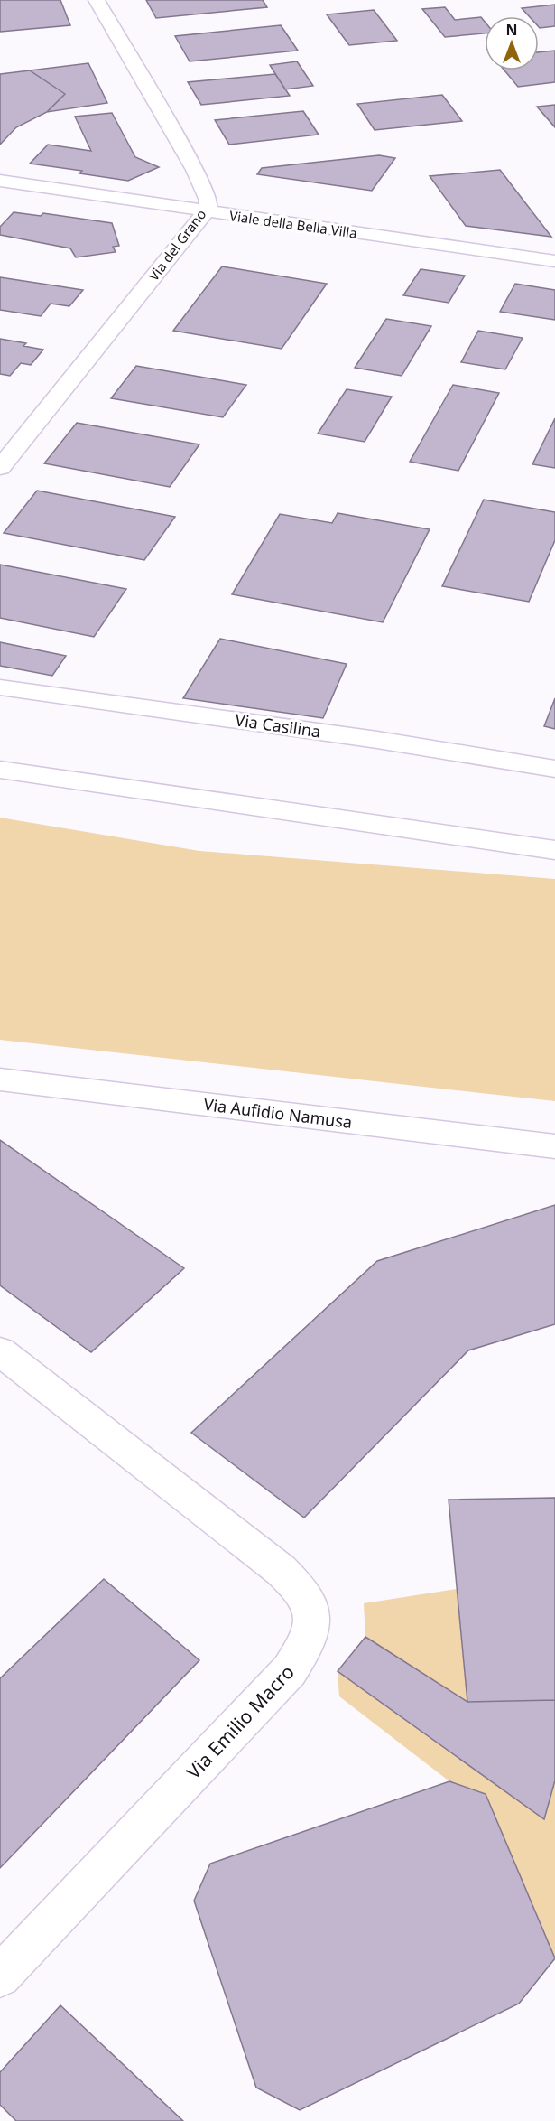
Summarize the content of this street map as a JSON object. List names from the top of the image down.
{
  "streets": {
    "street": [
      "Viale della Bella Villa",
      "Via del Grano",
      "Via Casilina",
      "Via Aufidio Namusa",
      "Via Emilio Macro"
    ]
  },
  "crossings": [
    ["Viale della Bella Villa", "Via del Grano"]
  ],
  "north": "top"
}
